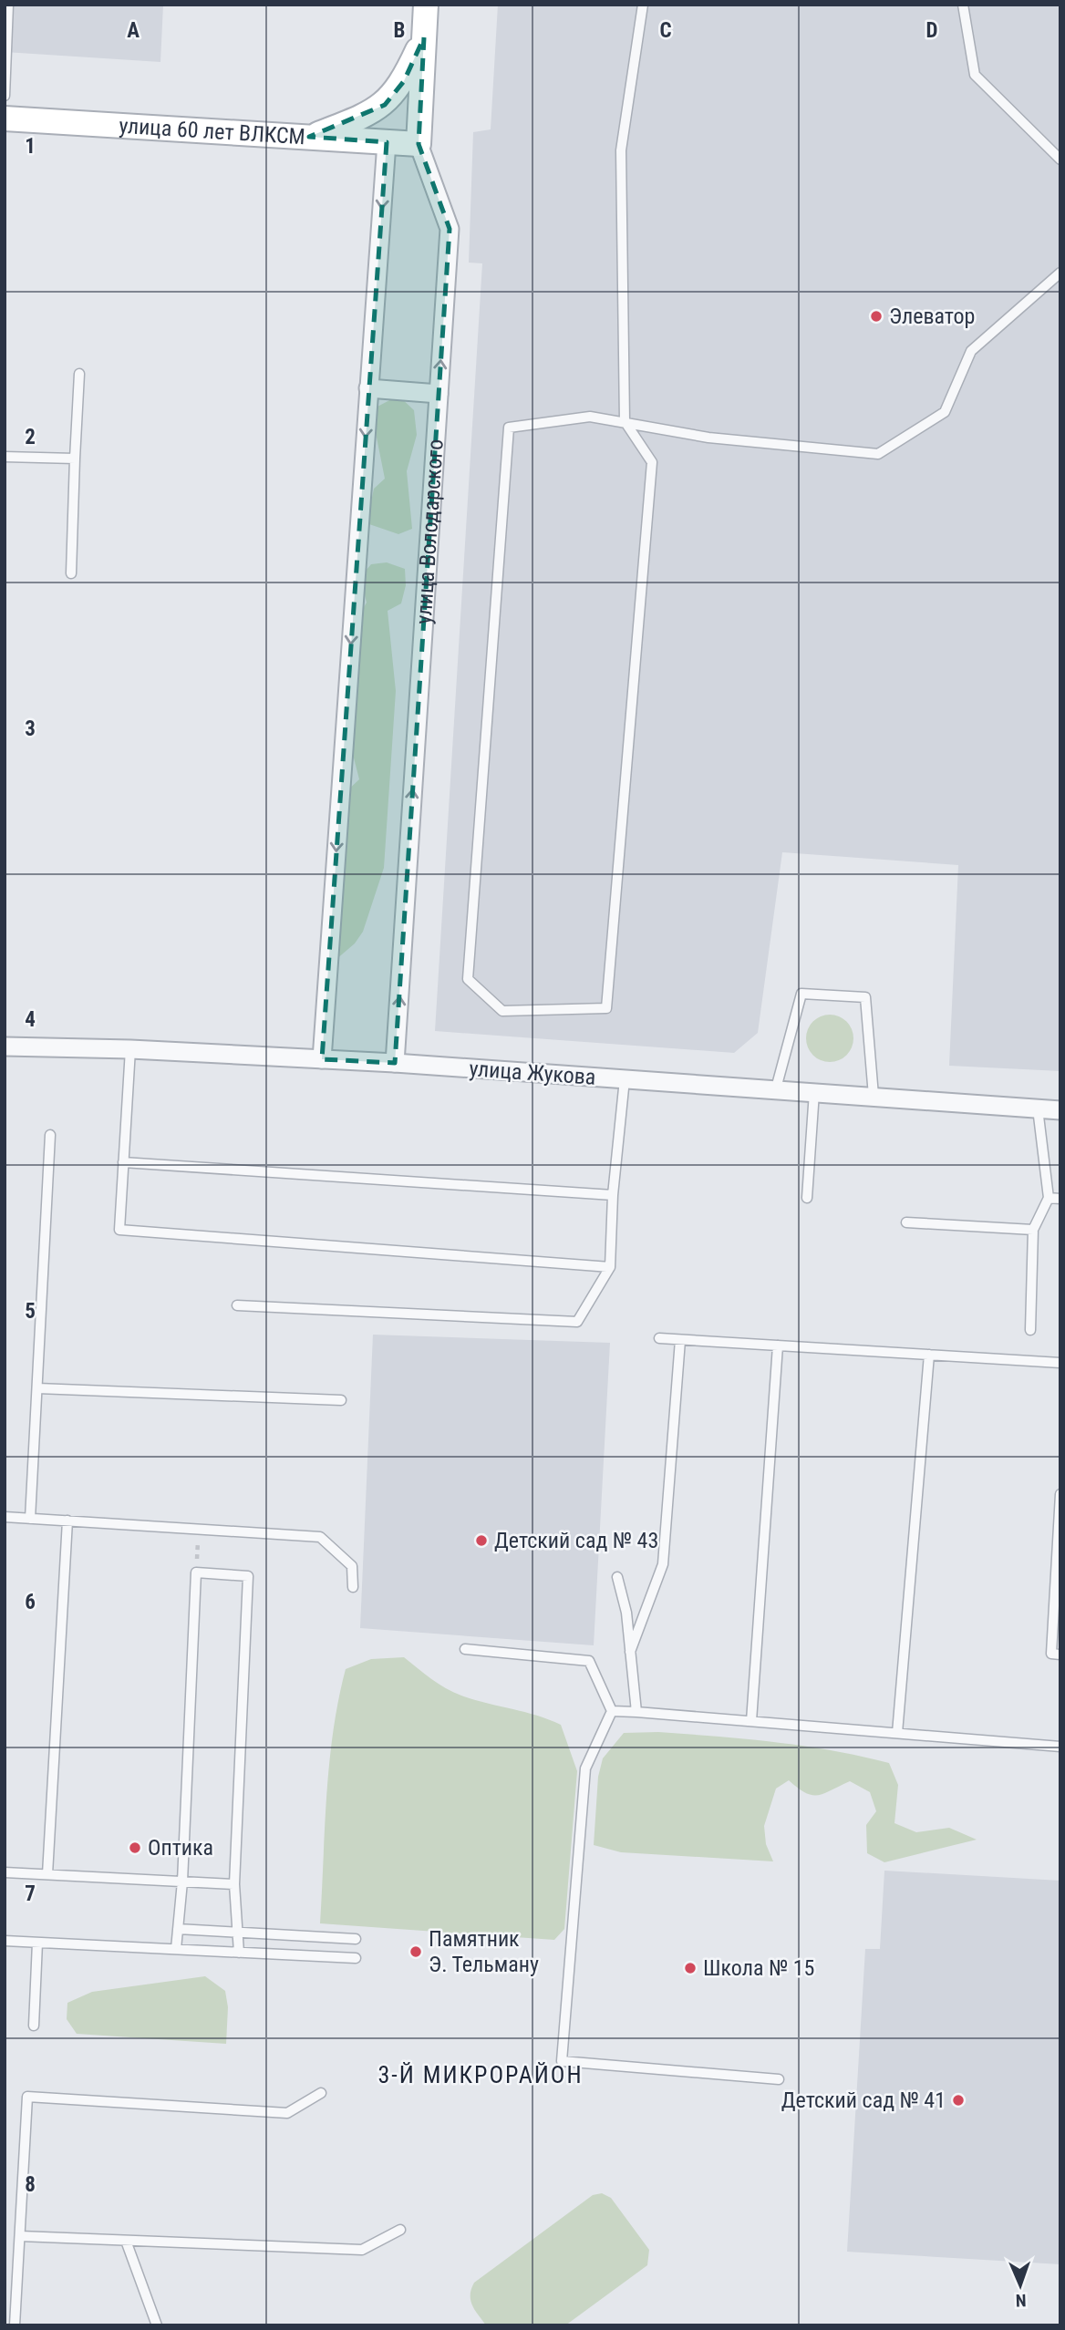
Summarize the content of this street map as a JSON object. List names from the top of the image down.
{
  "streets": {
    "street": ["улица 60 лет ВЛКСМ", "улица Володарского", "улица Жукова"]
  },
  "crossings": [
    ["улица 60 лет ВЛКСМ", "улица Володарского"],
    ["улица Володарского", "улица Жукова"]
  ],
  "districts": ["3-Й МИКРОРАЙОН"],
  "places": [
    "Элеватор",
    "Детский сад № 43",
    "Оптика",
    "Памятник Э. Тельману",
    "Школа № 15",
    "Детский сад № 41"
  ],
  "north": "bottom",
  "grid": {
    "columns": [
      "A",
      "B",
      "C",
      "D"
    ],
    "rows": [
      "1",
      "2",
      "3",
      "4",
      "5",
      "6",
      "7",
      "8"
    ]
  }
}
